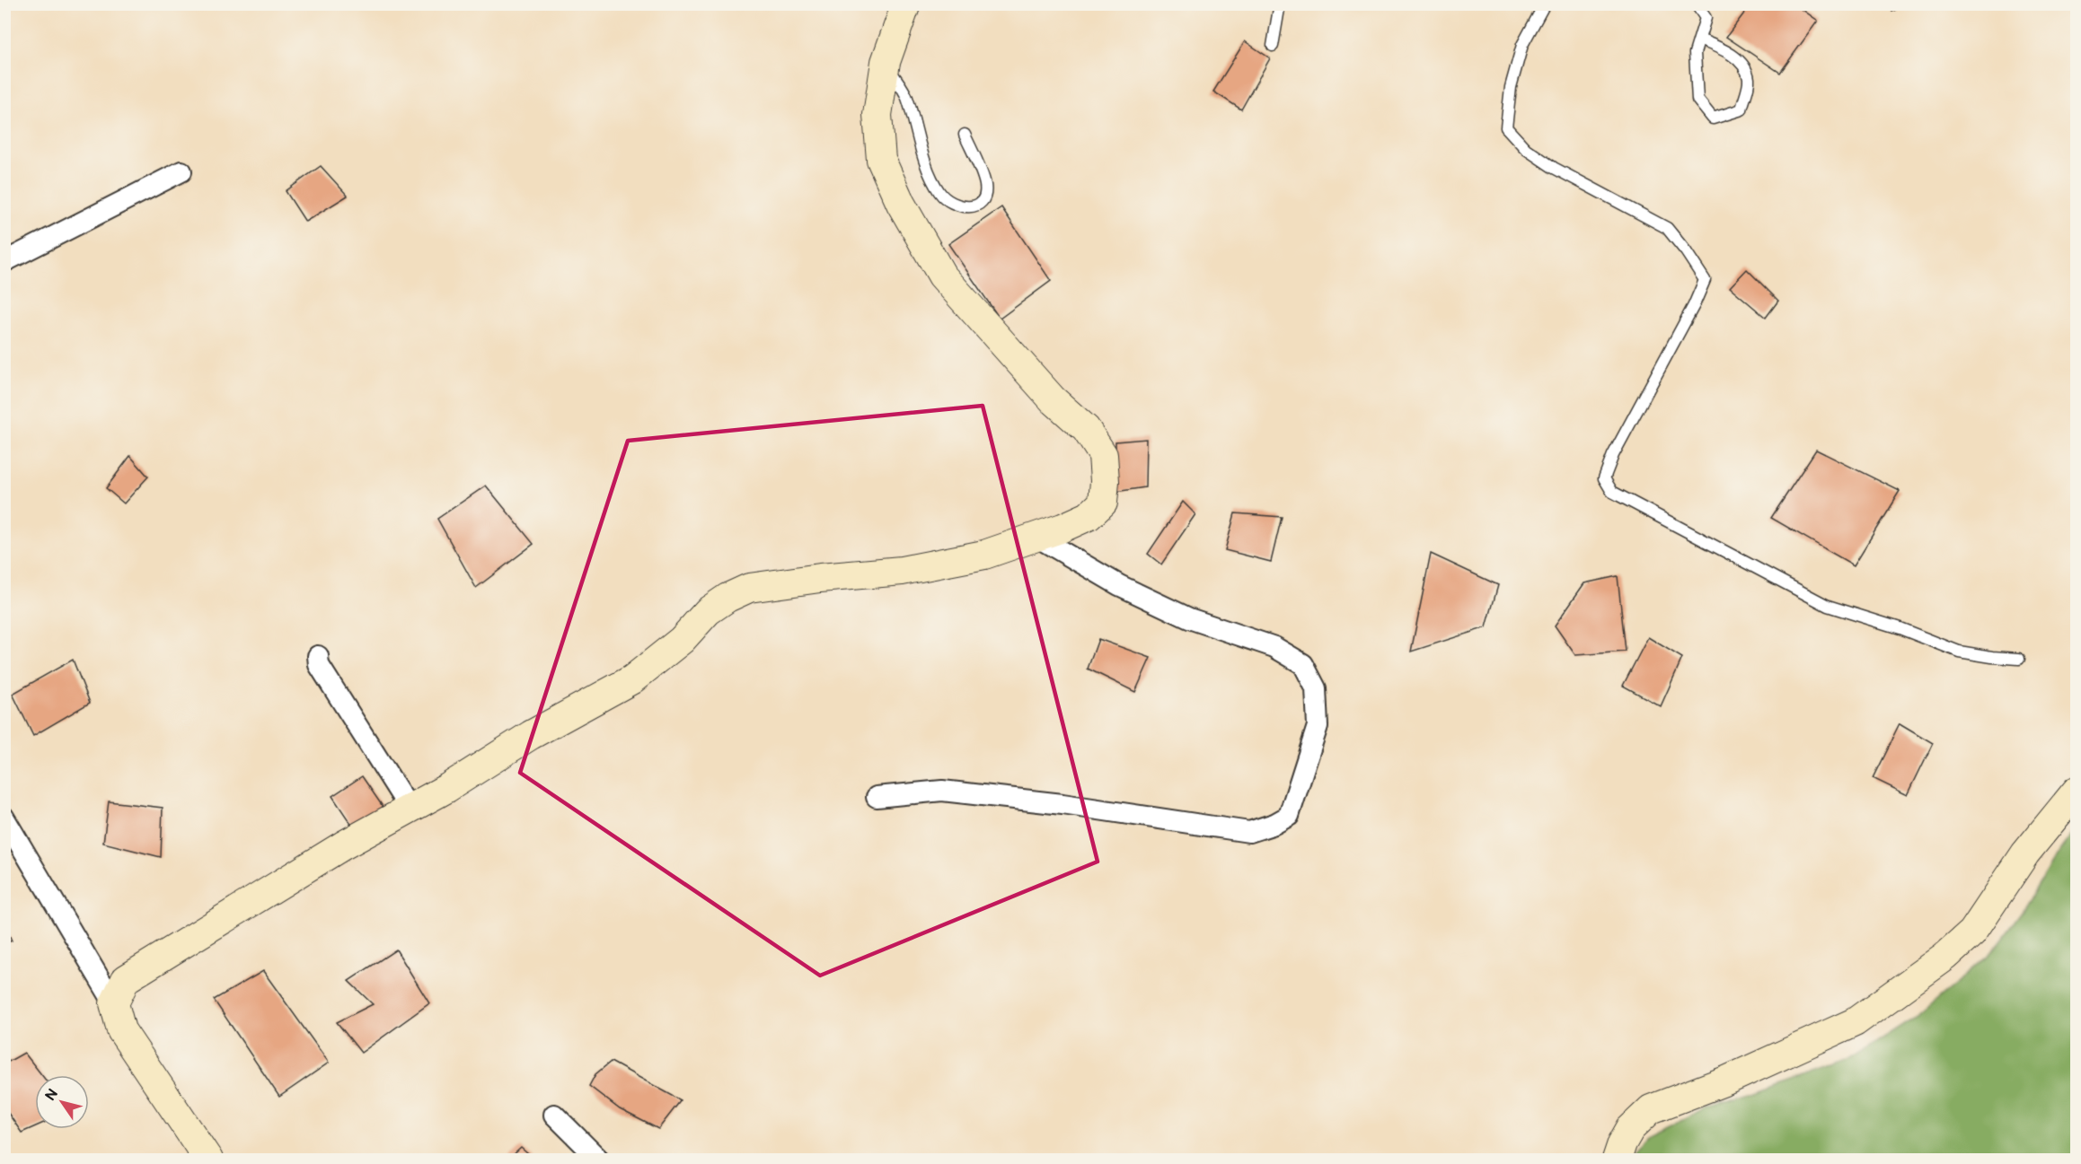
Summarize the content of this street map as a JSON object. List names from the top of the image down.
{
  "north": "top left"
}
